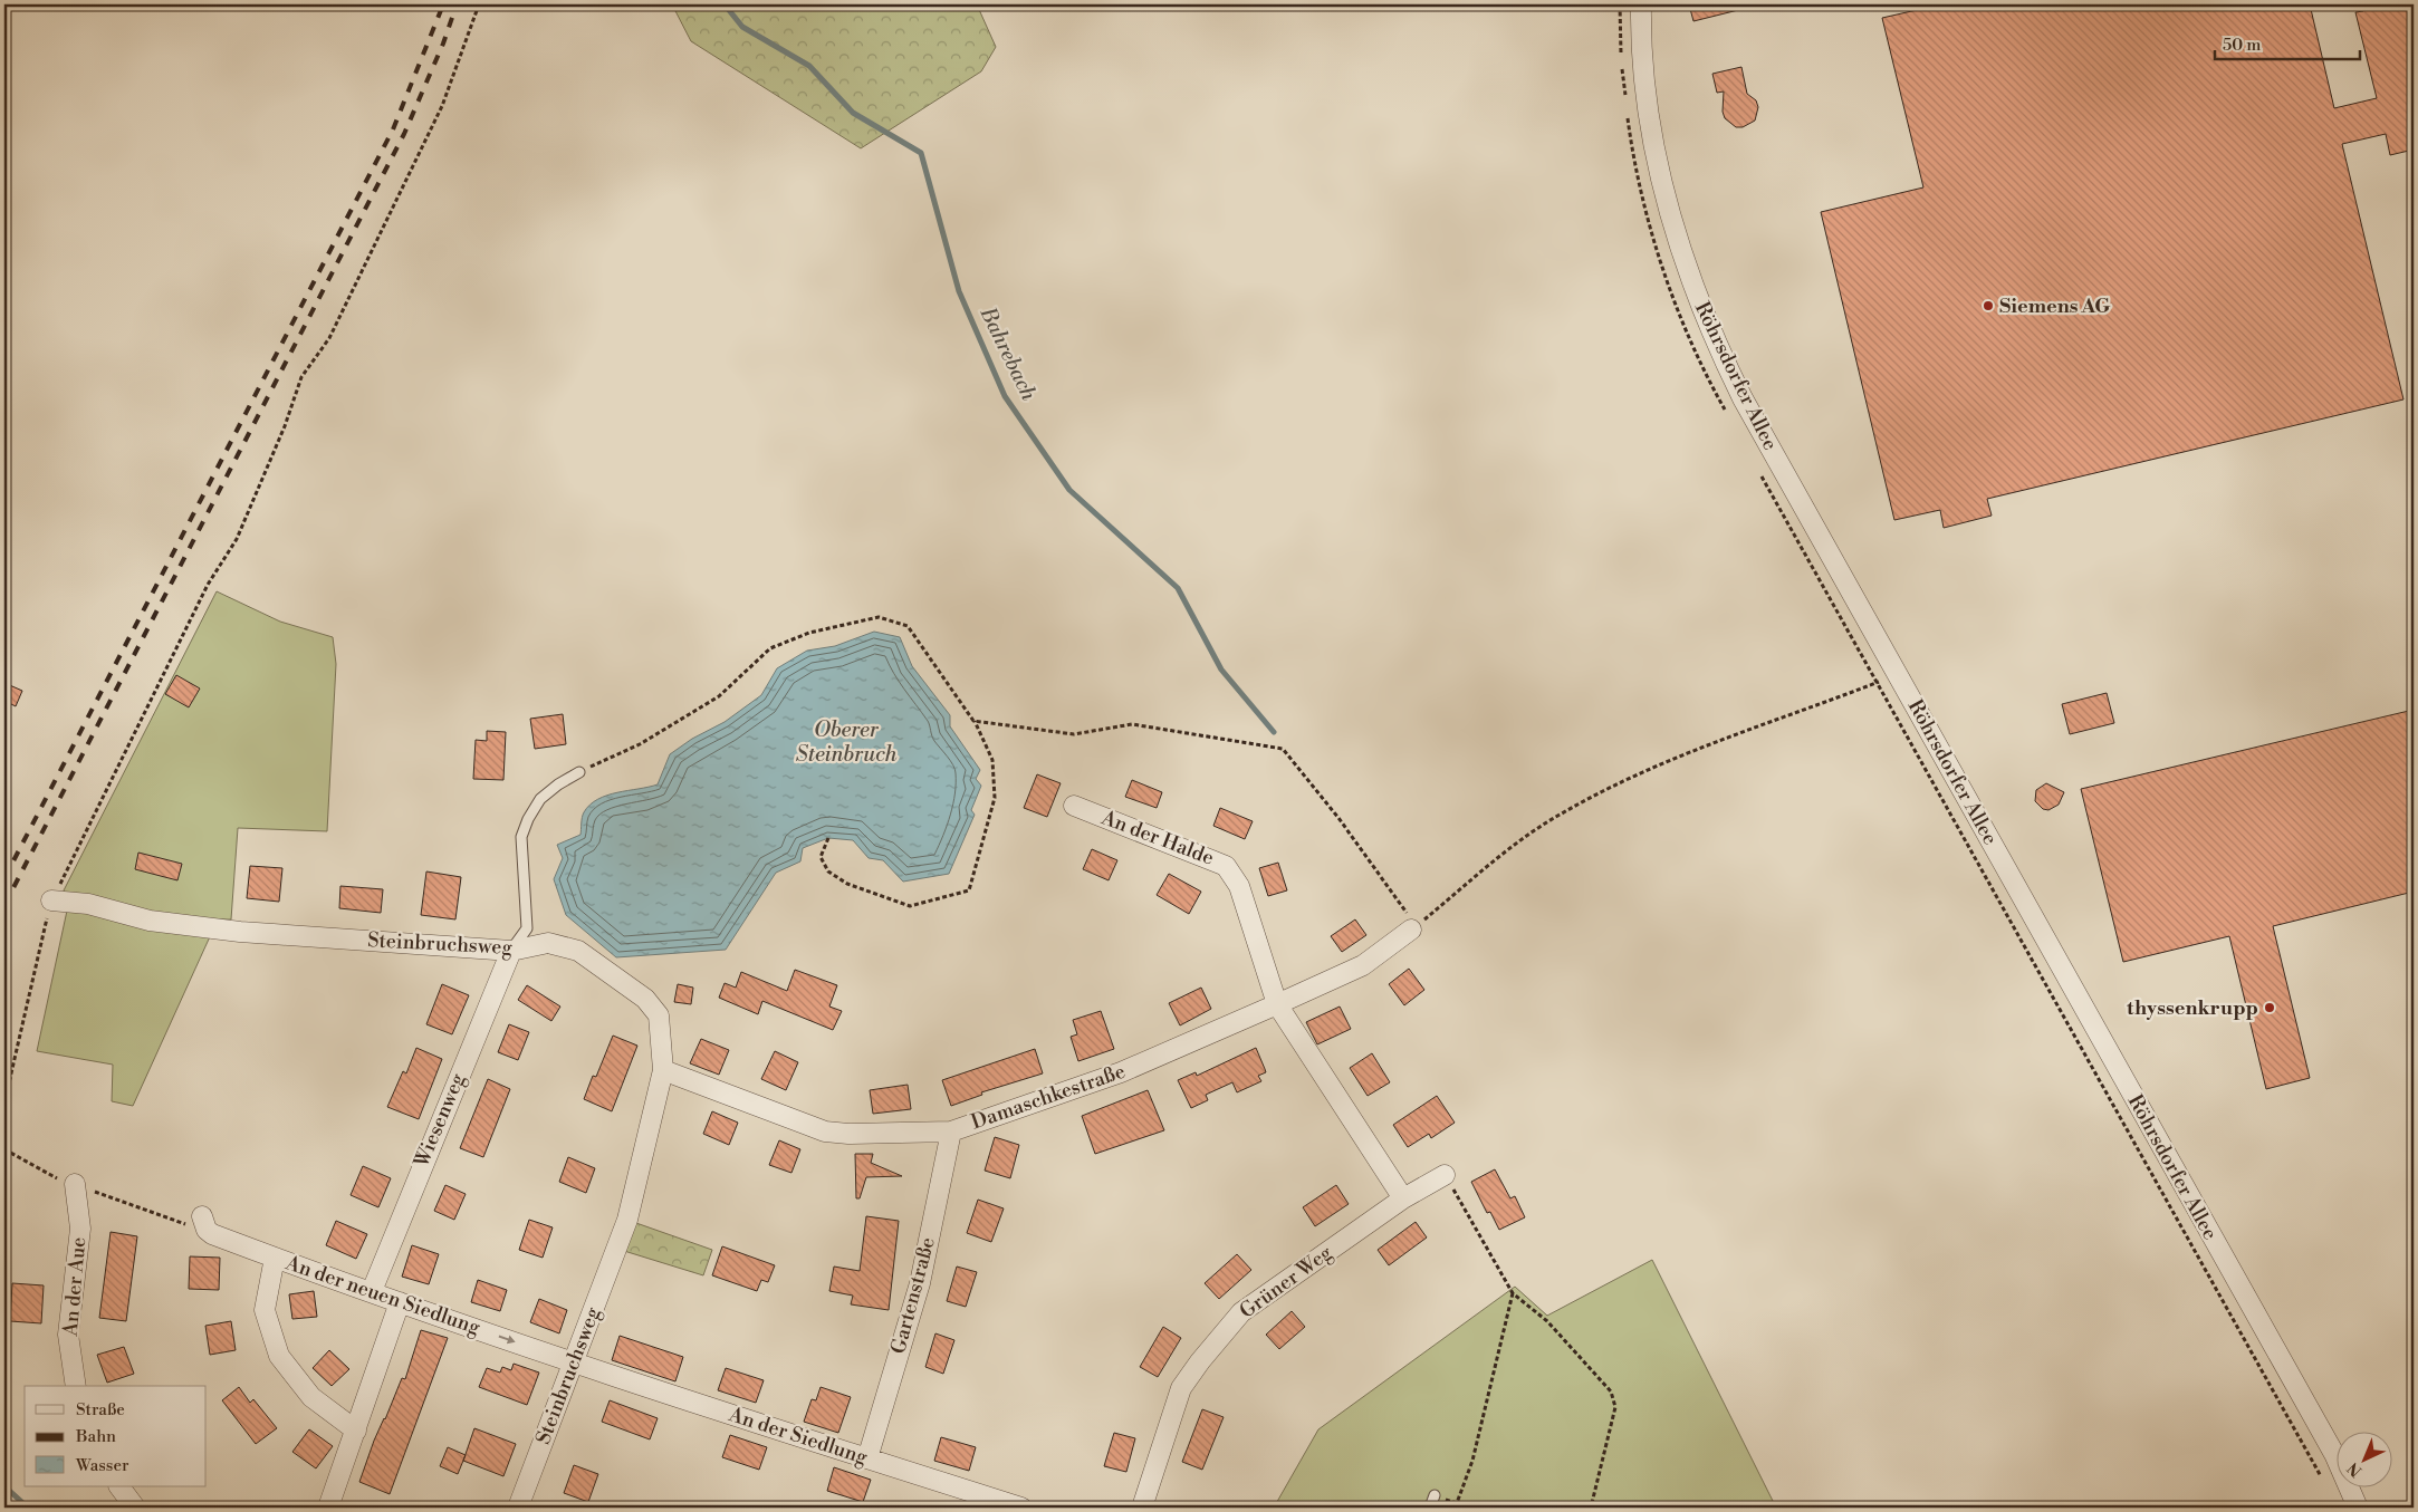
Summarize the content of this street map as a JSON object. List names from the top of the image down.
{
  "streets": {
    "street": [
      "Röhrsdorfer Allee",
      "An der Halde",
      "Steinbruchsweg",
      "Damaschkestraße",
      "Wiesenweg",
      "Grüner Weg",
      "An der Aue",
      "An der neuen Siedlung",
      "Gartenstraße",
      "An der Siedlung"
    ]
  },
  "crossings": [
    ["An der Halde", "Damaschkestraße"],
    ["Steinbruchsweg", "Damaschkestraße"],
    ["Steinbruchsweg", "Wiesenweg"],
    ["Steinbruchsweg", "An der neuen Siedlung"],
    ["Steinbruchsweg", "An der Siedlung"],
    ["Damaschkestraße", "Gartenstraße"],
    ["Wiesenweg", "An der neuen Siedlung"],
    ["An der neuen Siedlung", "An der Siedlung"],
    ["Gartenstraße", "An der Siedlung"]
  ],
  "one_way": ["An der neuen Siedlung"],
  "water": ["Bahrebach", "Oberer Steinbruch"],
  "places": ["Siemens AG", "thyssenkrupp"],
  "legend": ["Straße", "Bahn", "Wasser"],
  "scale_bar": "50 m",
  "north": "bottom left"
}
